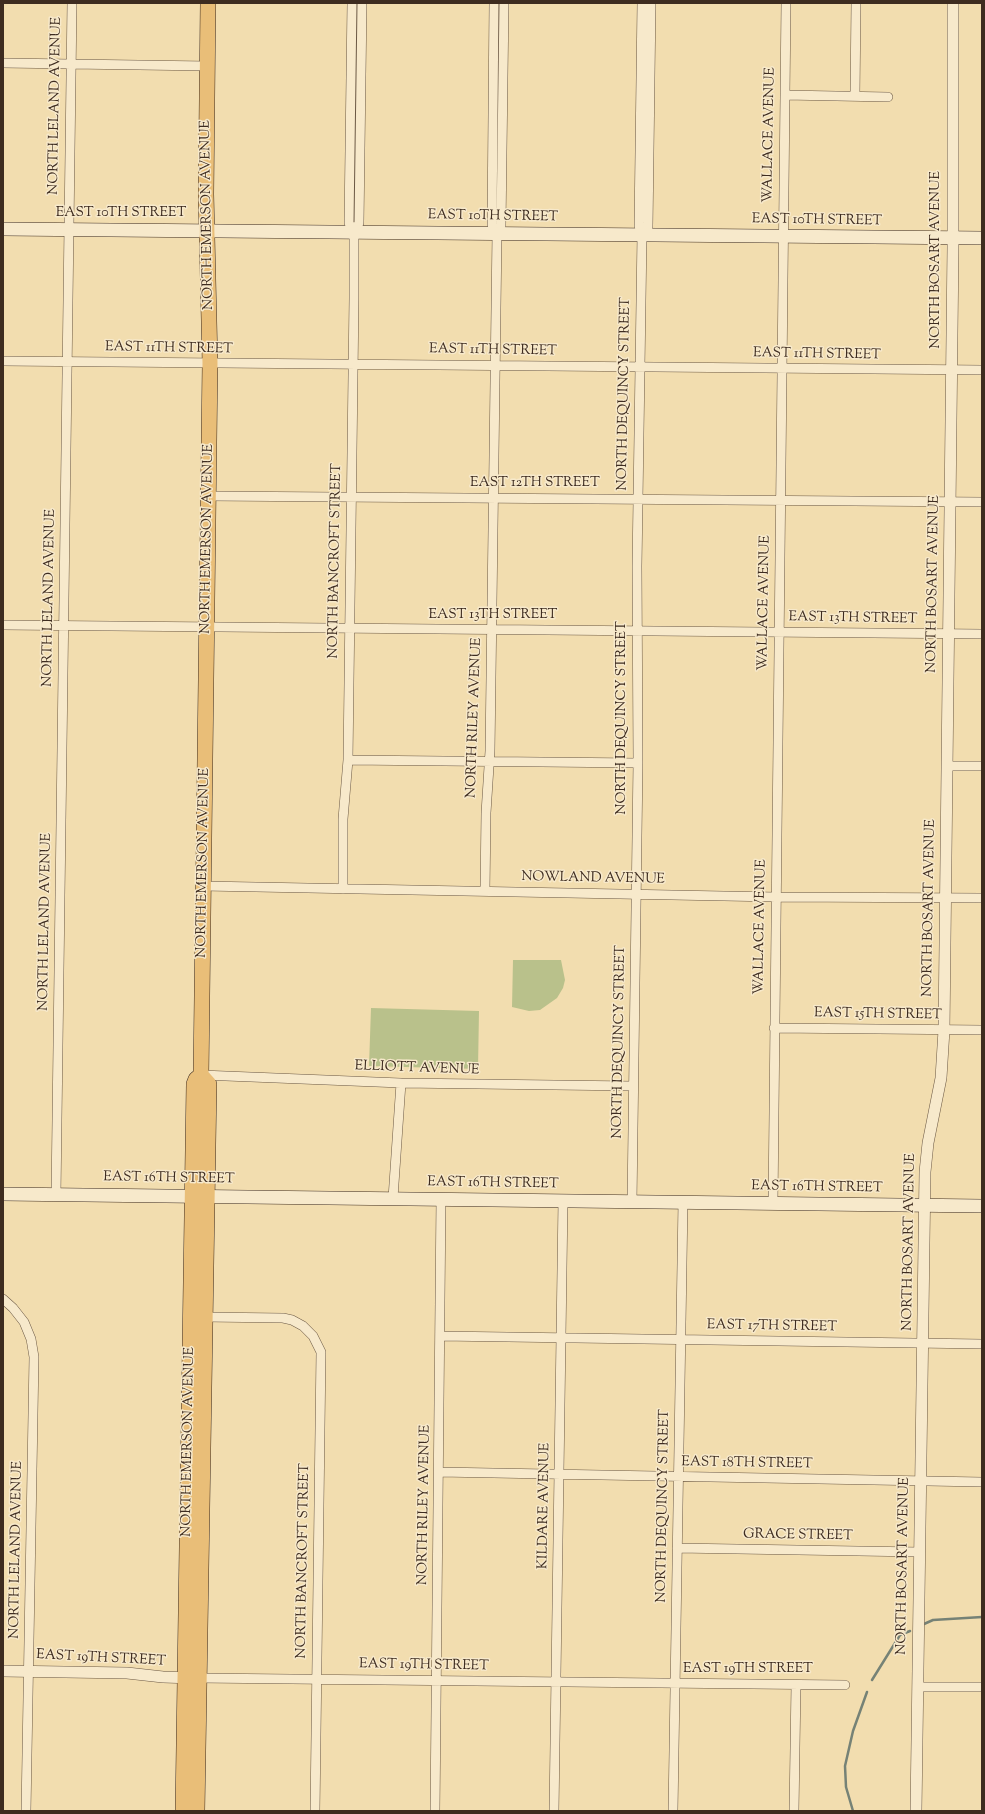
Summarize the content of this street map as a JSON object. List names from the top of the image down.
{
  "streets": {
    "main road": ["EAST 10TH STREET", "NORTH EMERSON AVENUE", "EAST 16TH STREET"],
    "street": [
      "NORTH LELAND AVENUE",
      "WALLACE AVENUE",
      "NORTH BOSART AVENUE",
      "EAST 11TH STREET",
      "NORTH DEQUINCY STREET",
      "EAST 12TH STREET",
      "NORTH BANCROFT STREET",
      "EAST 13TH STREET",
      "NORTH RILEY AVENUE",
      "NOWLAND AVENUE",
      "EAST 15TH STREET",
      "ELLIOTT AVENUE",
      "EAST 17TH STREET",
      "EAST 18TH STREET",
      "KILDARE AVENUE",
      "GRACE STREET",
      "EAST 19TH STREET"
    ]
  },
  "crossings": [
    ["NORTH LELAND AVENUE", "EAST 10TH STREET"],
    ["NORTH LELAND AVENUE", "EAST 11TH STREET"],
    ["NORTH LELAND AVENUE", "EAST 13TH STREET"],
    ["NORTH LELAND AVENUE", "EAST 16TH STREET"],
    ["NORTH LELAND AVENUE", "EAST 19TH STREET"],
    ["WALLACE AVENUE", "EAST 10TH STREET"],
    ["WALLACE AVENUE", "EAST 11TH STREET"],
    ["WALLACE AVENUE", "EAST 12TH STREET"],
    ["WALLACE AVENUE", "EAST 13TH STREET"],
    ["WALLACE AVENUE", "NOWLAND AVENUE"],
    ["WALLACE AVENUE", "EAST 15TH STREET"],
    ["WALLACE AVENUE", "EAST 16TH STREET"],
    ["EAST 10TH STREET", "NORTH EMERSON AVENUE"],
    ["EAST 10TH STREET", "NORTH BOSART AVENUE"],
    ["EAST 10TH STREET", "NORTH DEQUINCY STREET"],
    ["EAST 10TH STREET", "NORTH BANCROFT STREET"],
    ["EAST 10TH STREET", "NORTH RILEY AVENUE"],
    ["NORTH EMERSON AVENUE", "EAST 11TH STREET"],
    ["NORTH EMERSON AVENUE", "EAST 12TH STREET"],
    ["NORTH EMERSON AVENUE", "NORTH BANCROFT STREET"],
    ["NORTH EMERSON AVENUE", "EAST 13TH STREET"],
    ["NORTH EMERSON AVENUE", "NOWLAND AVENUE"],
    ["NORTH EMERSON AVENUE", "ELLIOTT AVENUE"],
    ["NORTH EMERSON AVENUE", "EAST 16TH STREET"],
    ["NORTH EMERSON AVENUE", "EAST 19TH STREET"],
    ["NORTH BOSART AVENUE", "EAST 11TH STREET"],
    ["NORTH BOSART AVENUE", "EAST 12TH STREET"],
    ["NORTH BOSART AVENUE", "EAST 13TH STREET"],
    ["NORTH BOSART AVENUE", "NOWLAND AVENUE"],
    ["NORTH BOSART AVENUE", "EAST 15TH STREET"],
    ["NORTH BOSART AVENUE", "EAST 16TH STREET"],
    ["NORTH BOSART AVENUE", "EAST 17TH STREET"],
    ["NORTH BOSART AVENUE", "EAST 18TH STREET"],
    ["NORTH BOSART AVENUE", "GRACE STREET"],
    ["EAST 11TH STREET", "NORTH DEQUINCY STREET"],
    ["EAST 11TH STREET", "NORTH BANCROFT STREET"],
    ["EAST 11TH STREET", "NORTH RILEY AVENUE"],
    ["NORTH DEQUINCY STREET", "EAST 12TH STREET"],
    ["NORTH DEQUINCY STREET", "EAST 13TH STREET"],
    ["NORTH DEQUINCY STREET", "NOWLAND AVENUE"],
    ["NORTH DEQUINCY STREET", "ELLIOTT AVENUE"],
    ["NORTH DEQUINCY STREET", "EAST 16TH STREET"],
    ["NORTH DEQUINCY STREET", "EAST 17TH STREET"],
    ["NORTH DEQUINCY STREET", "EAST 18TH STREET"],
    ["NORTH DEQUINCY STREET", "GRACE STREET"],
    ["NORTH DEQUINCY STREET", "EAST 19TH STREET"],
    ["EAST 12TH STREET", "NORTH BANCROFT STREET"],
    ["EAST 12TH STREET", "NORTH RILEY AVENUE"],
    ["NORTH BANCROFT STREET", "EAST 13TH STREET"],
    ["NORTH BANCROFT STREET", "NOWLAND AVENUE"],
    ["NORTH BANCROFT STREET", "EAST 19TH STREET"],
    ["EAST 13TH STREET", "NORTH RILEY AVENUE"],
    ["NORTH RILEY AVENUE", "NOWLAND AVENUE"],
    ["NORTH RILEY AVENUE", "EAST 16TH STREET"],
    ["NORTH RILEY AVENUE", "EAST 17TH STREET"],
    ["NORTH RILEY AVENUE", "EAST 18TH STREET"],
    ["NORTH RILEY AVENUE", "EAST 19TH STREET"],
    ["EAST 16TH STREET", "KILDARE AVENUE"],
    ["EAST 17TH STREET", "KILDARE AVENUE"],
    ["EAST 18TH STREET", "KILDARE AVENUE"],
    ["KILDARE AVENUE", "EAST 19TH STREET"]
  ]
}
